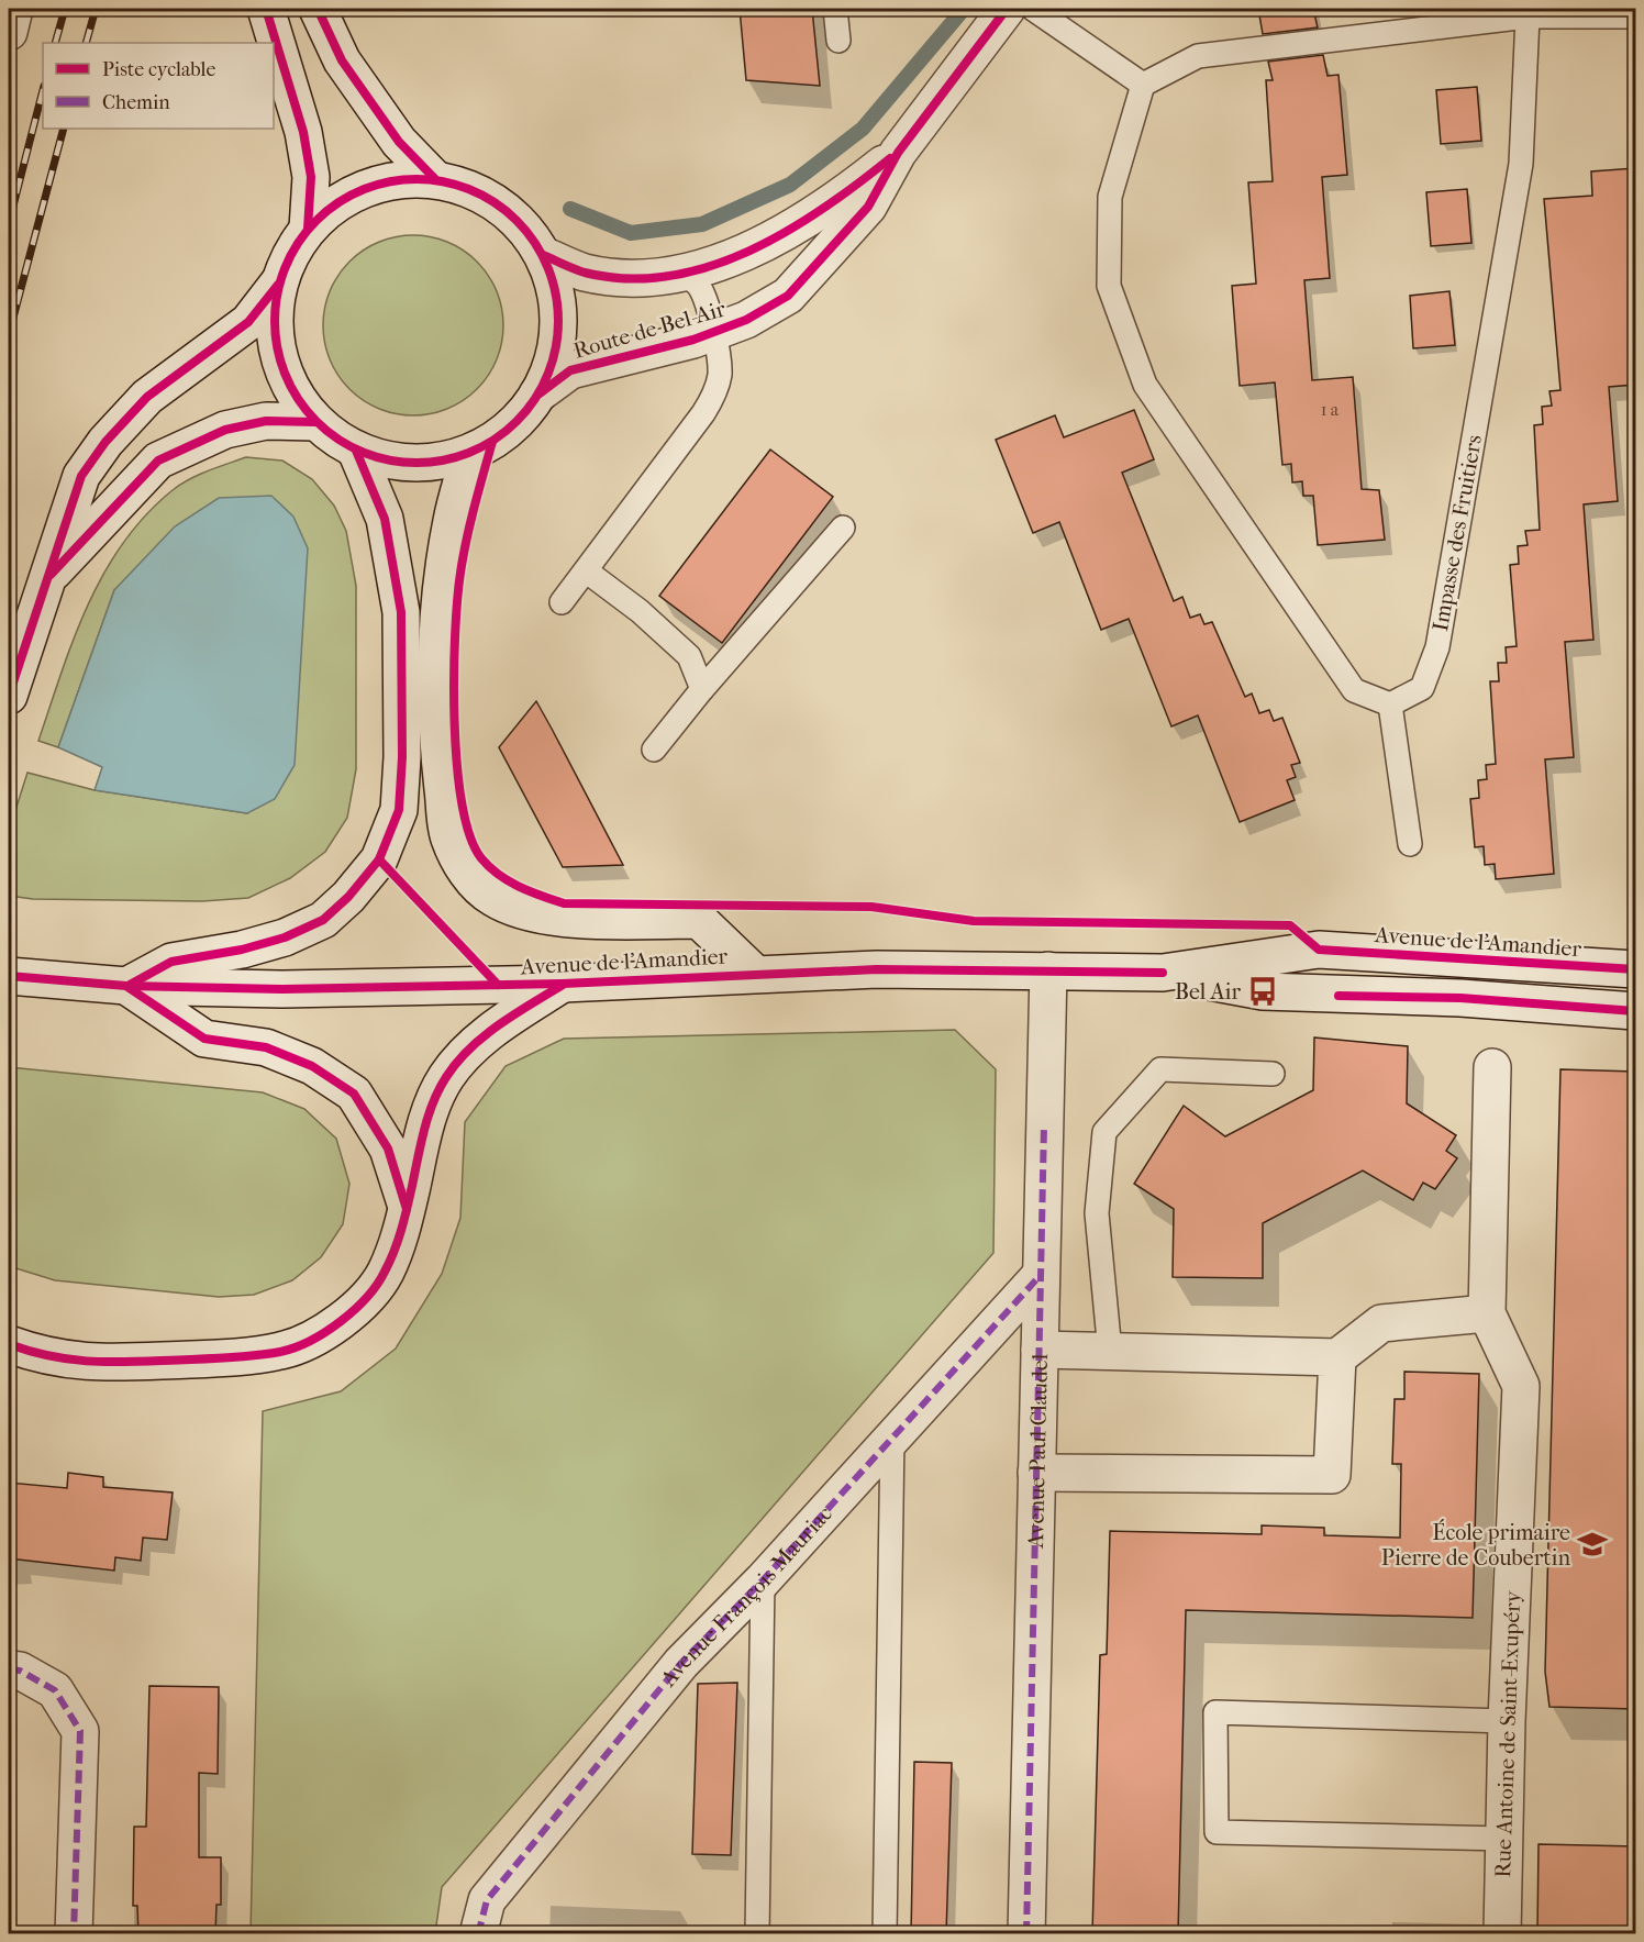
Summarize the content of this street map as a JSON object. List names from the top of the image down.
{
  "streets": {
    "main road": [
      "Route de Bel-Air",
      "Avenue de l'Amandier",
      "Avenue Paul Claudel",
      "Avenue François Mauriac",
      "Rue Antoine de Saint-Exupéry"
    ],
    "lane": ["Impasse des Fruitiers"]
  },
  "crossings": [
    ["Avenue de l'Amandier", "Avenue Paul Claudel"],
    ["Avenue Paul Claudel", "Avenue François Mauriac"]
  ],
  "places": {
    "bus stop": ["Bel Air"],
    "school or university": ["École primaire Pierre de Coubertin"]
  },
  "house_numbers": ["1 a"],
  "legend": ["Piste cyclable", "Chemin"]
}
